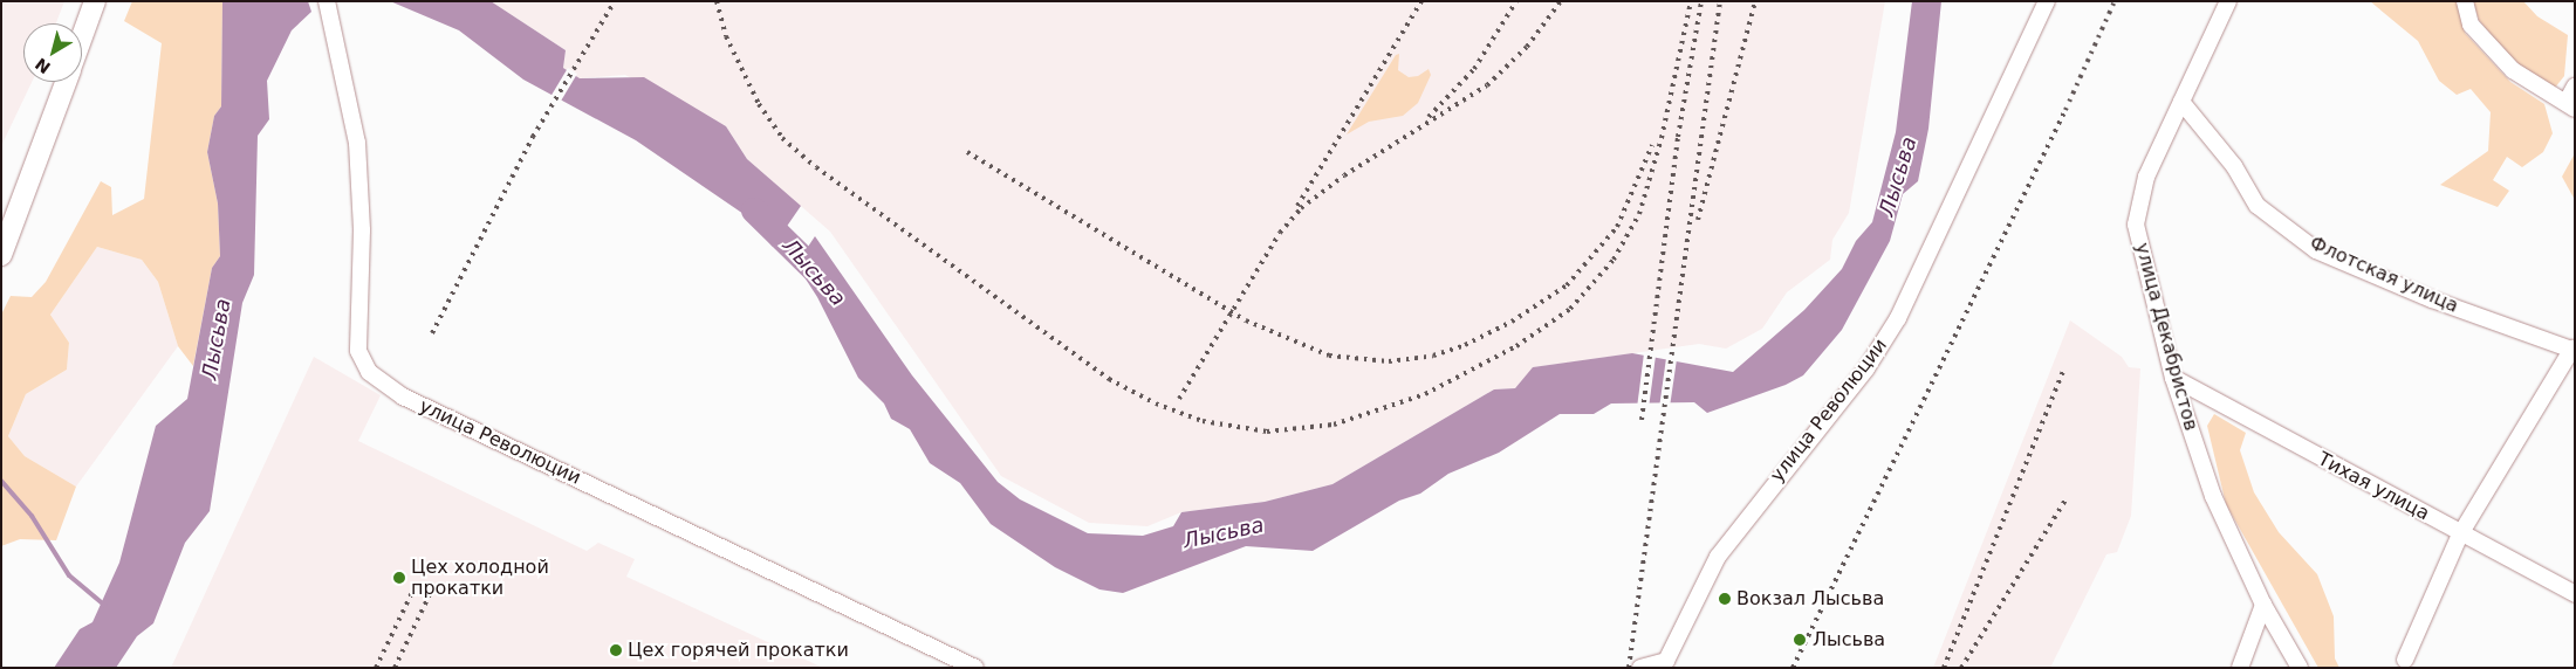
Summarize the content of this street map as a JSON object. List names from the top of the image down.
{
  "streets": {
    "street": [
      "Флотская улица",
      "улица Декабристов",
      "улица Революции",
      "Тихая улица"
    ]
  },
  "crossings": [
    ["Флотская улица", "улица Декабристов"],
    ["улица Декабристов", "Тихая улица"]
  ],
  "water": ["Лысьва"],
  "places": [
    "Цех холодной прокатки",
    "Вокзал Лысьва",
    "Лысьва",
    "Цех горячей прокатки"
  ],
  "north": "bottom left"
}
